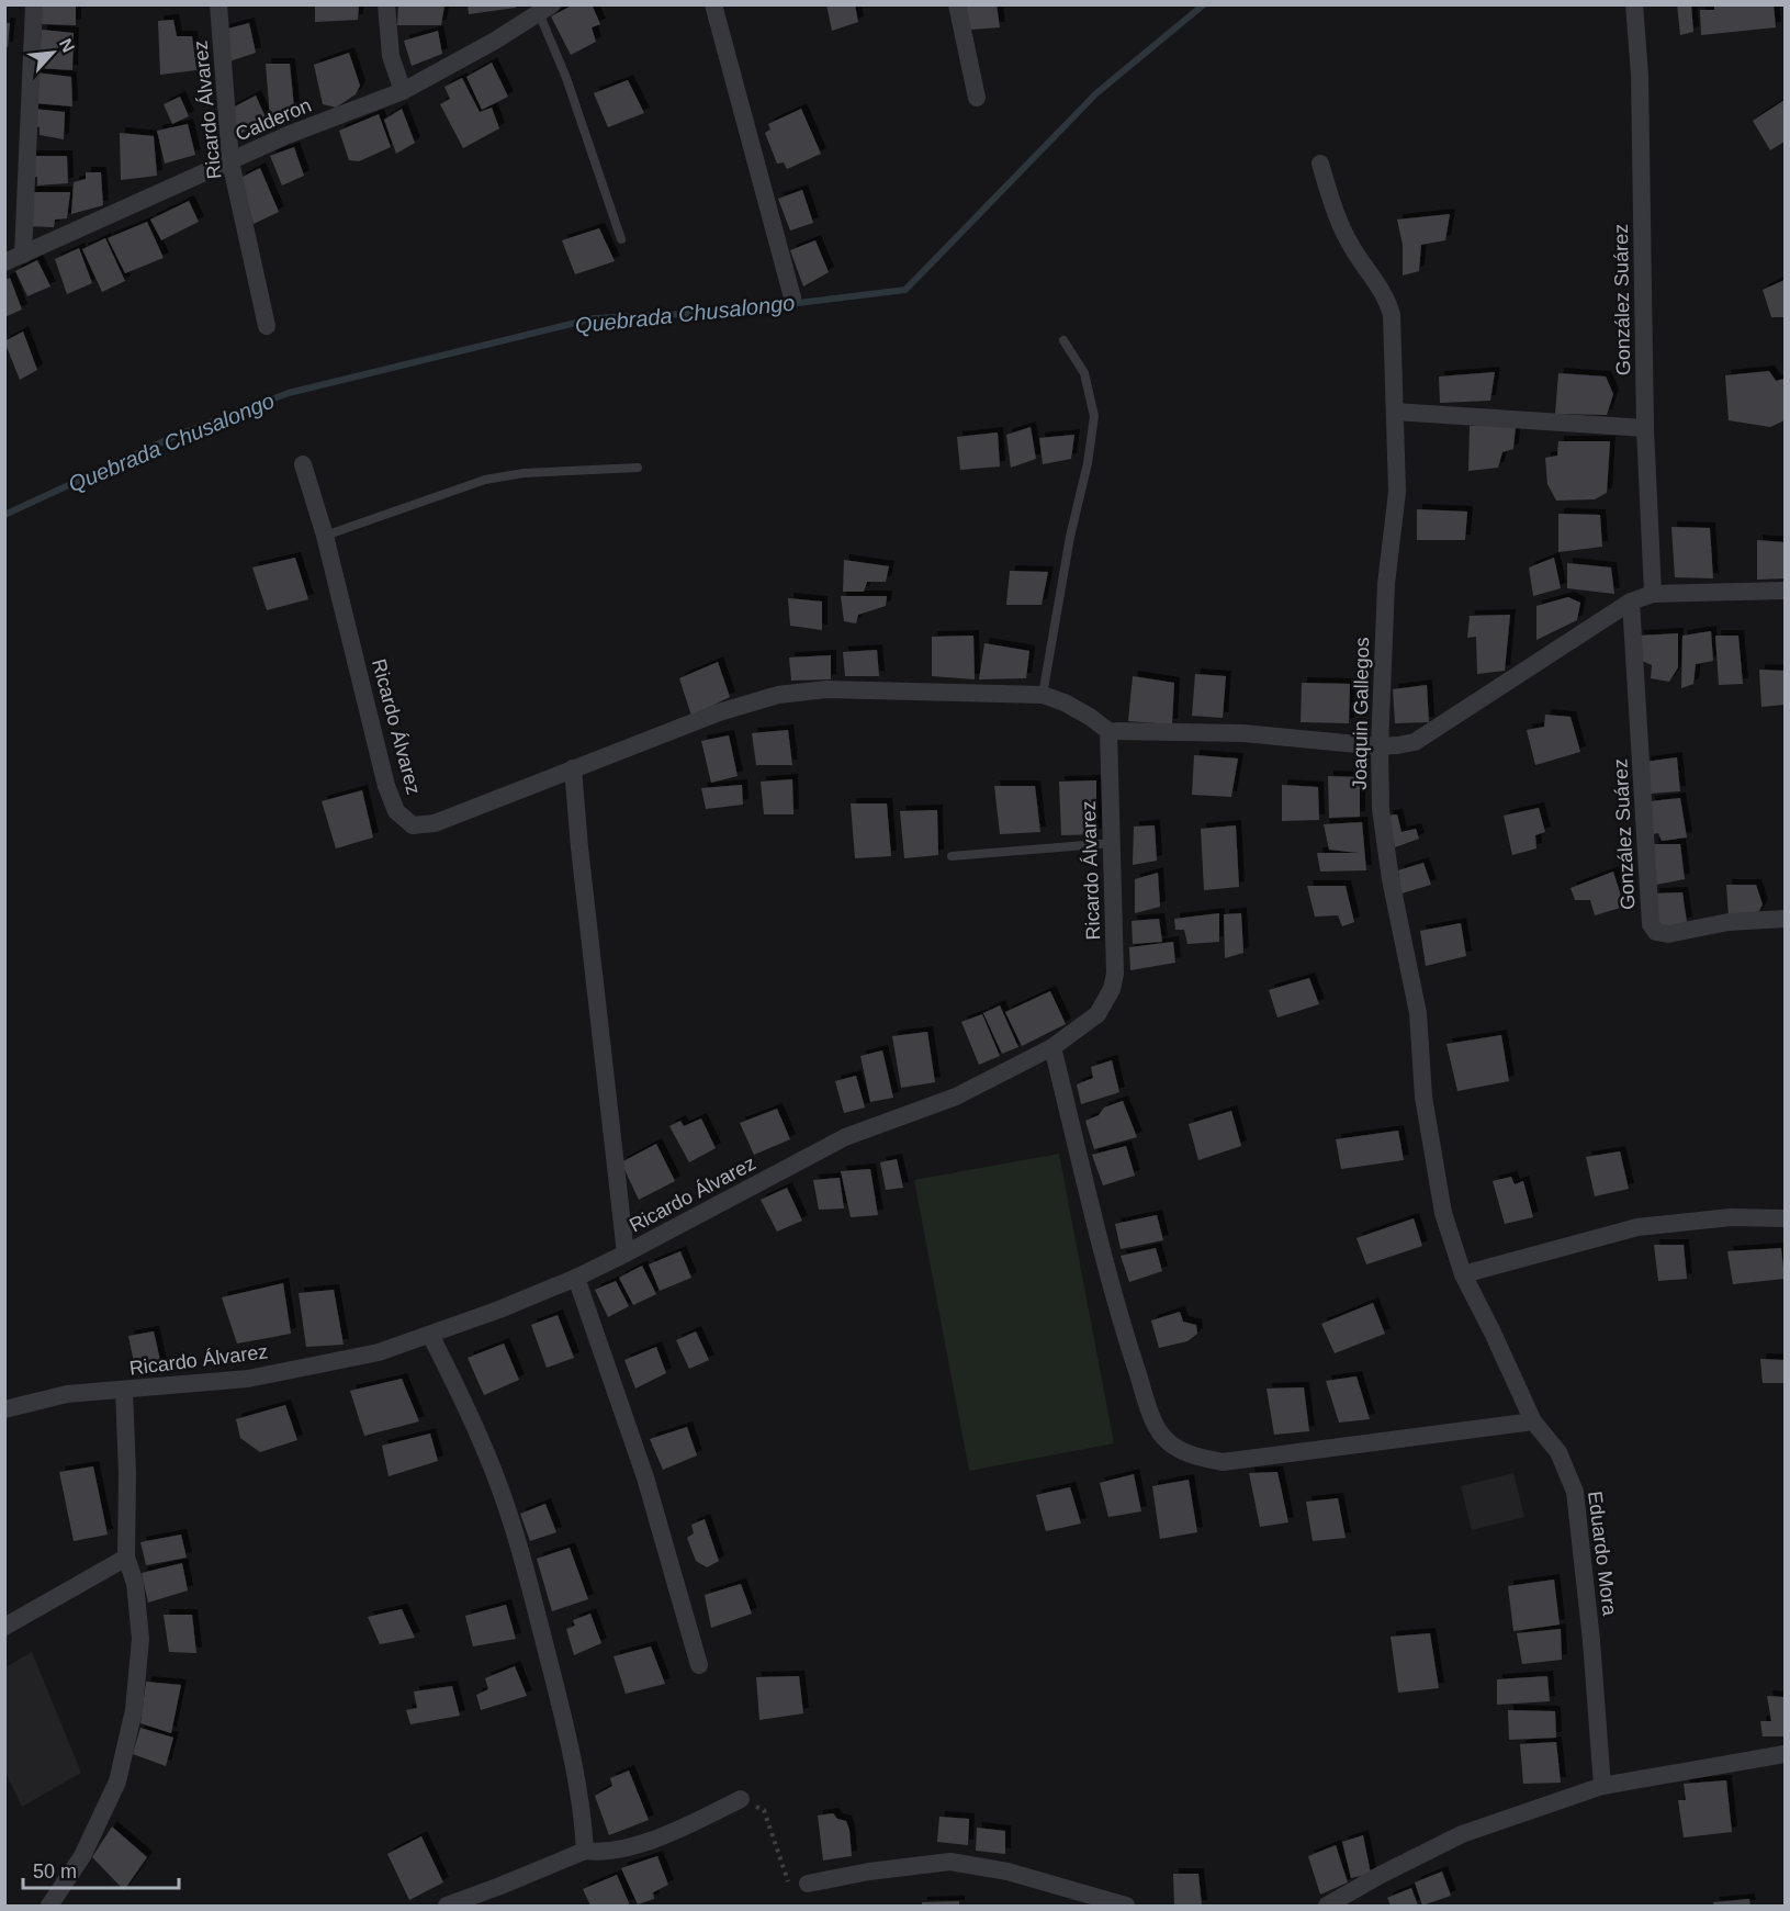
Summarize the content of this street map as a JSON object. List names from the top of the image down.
{
  "streets": {
    "street": [
      "Ricardo Álvarez",
      "Calderon",
      "González Suárez",
      "Joaquin Gallegos",
      "Eduardo Mora"
    ]
  },
  "crossings": [
    ["Ricardo Álvarez", "Calderon"],
    ["Joaquin Gallegos", "Eduardo Mora"]
  ],
  "water": ["Quebrada Chusalongo"],
  "scale_bar": "50 m",
  "north": "top right"
}
